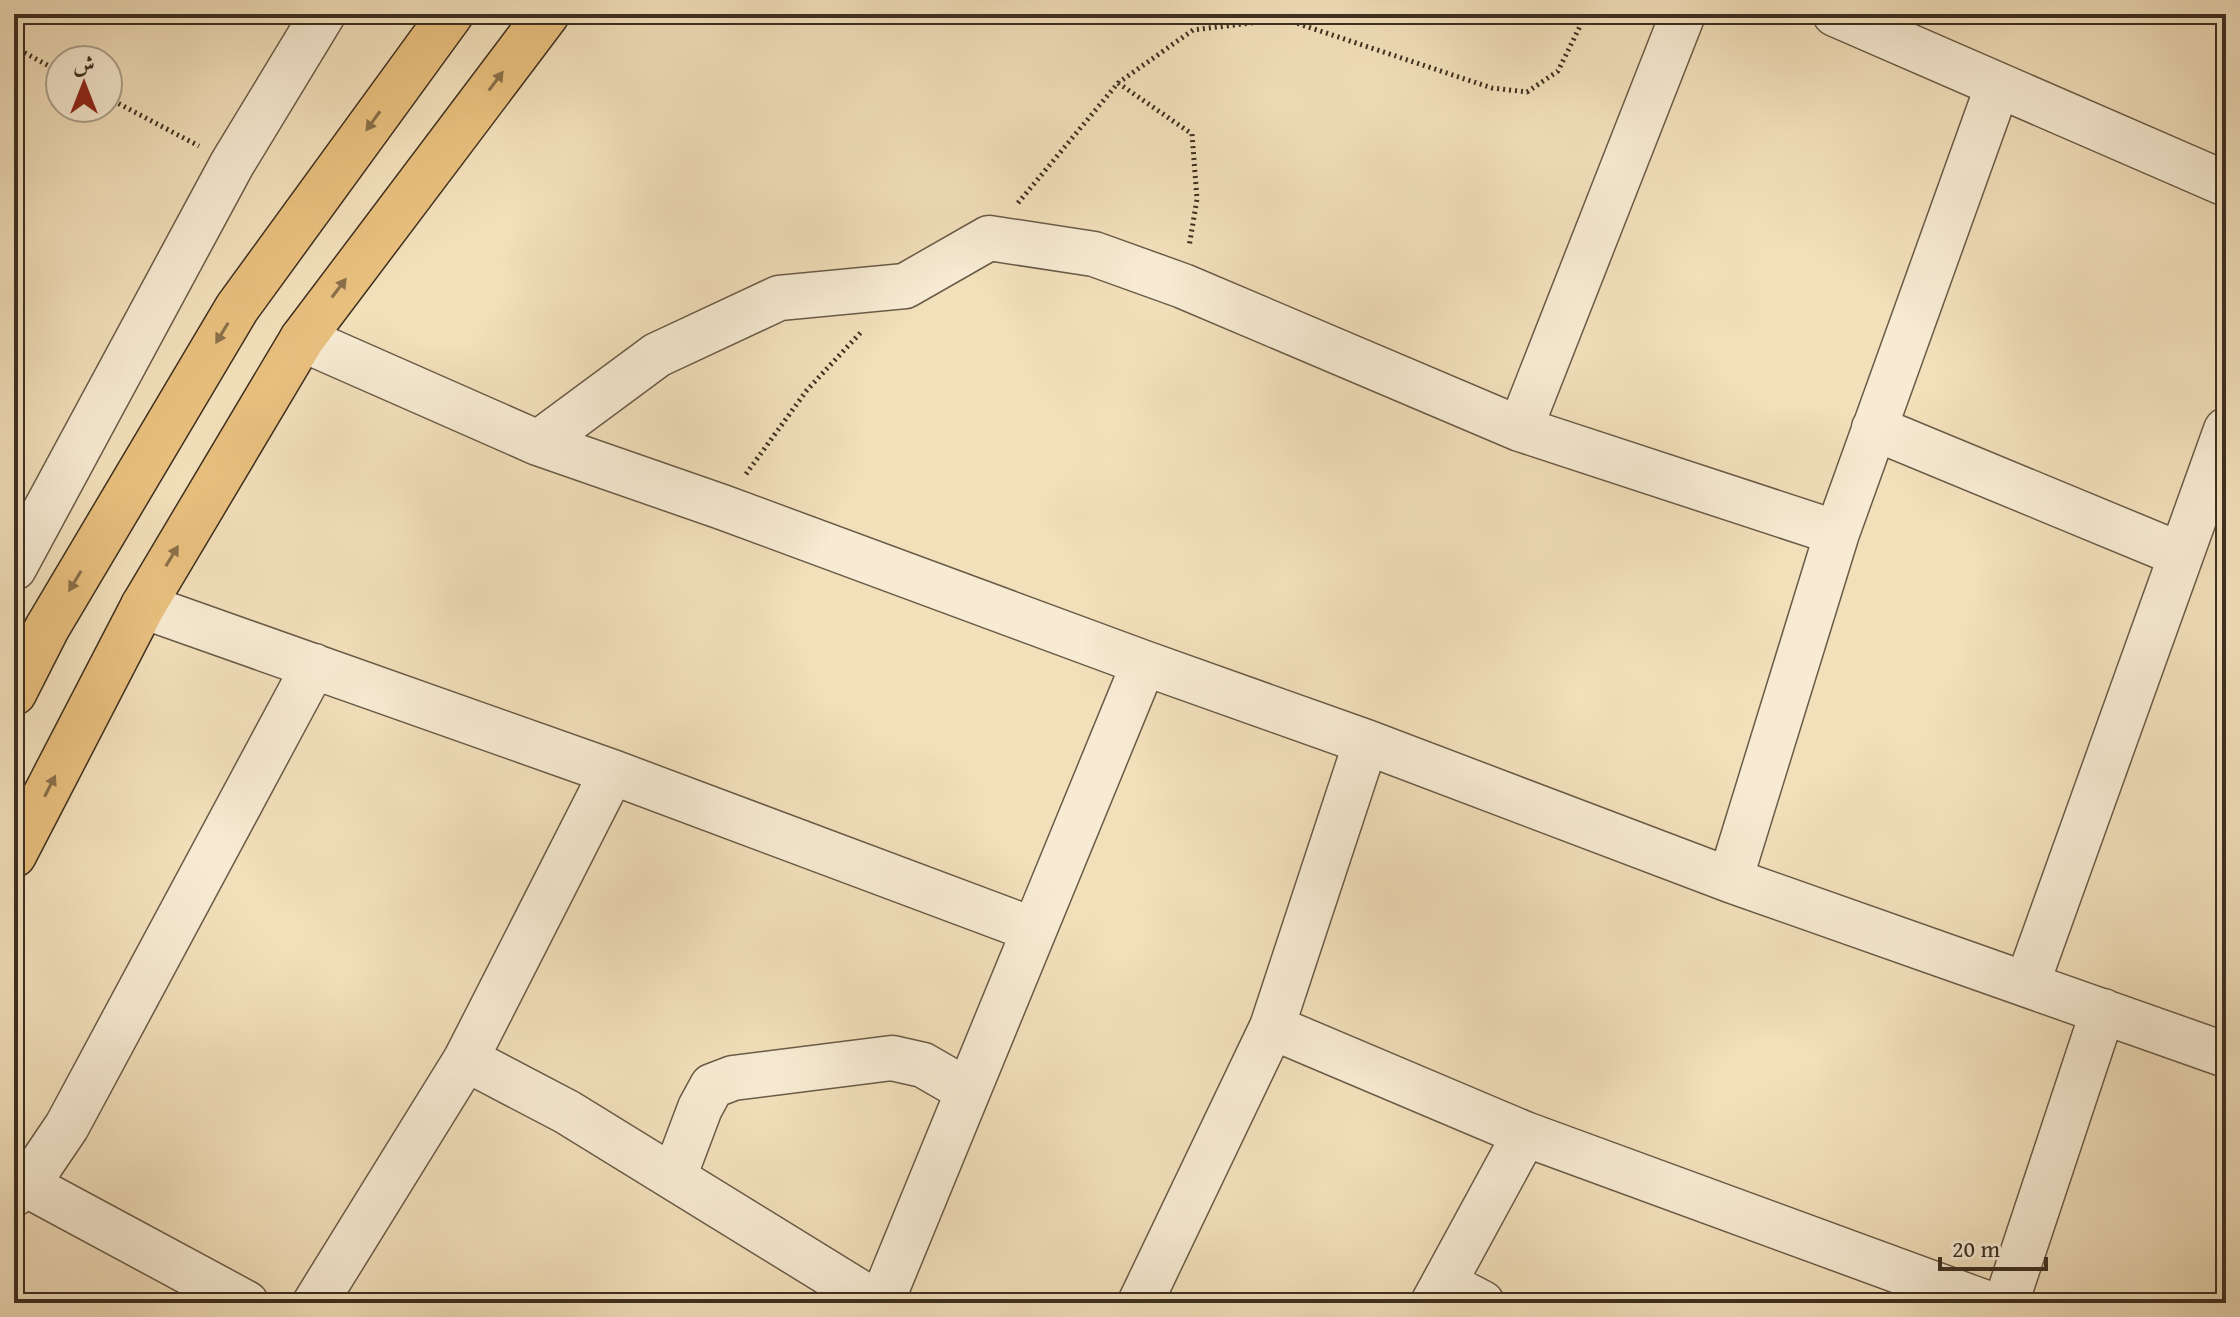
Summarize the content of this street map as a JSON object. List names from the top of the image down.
{
  "scale_bar": "20 m",
  "north": "top"
}
